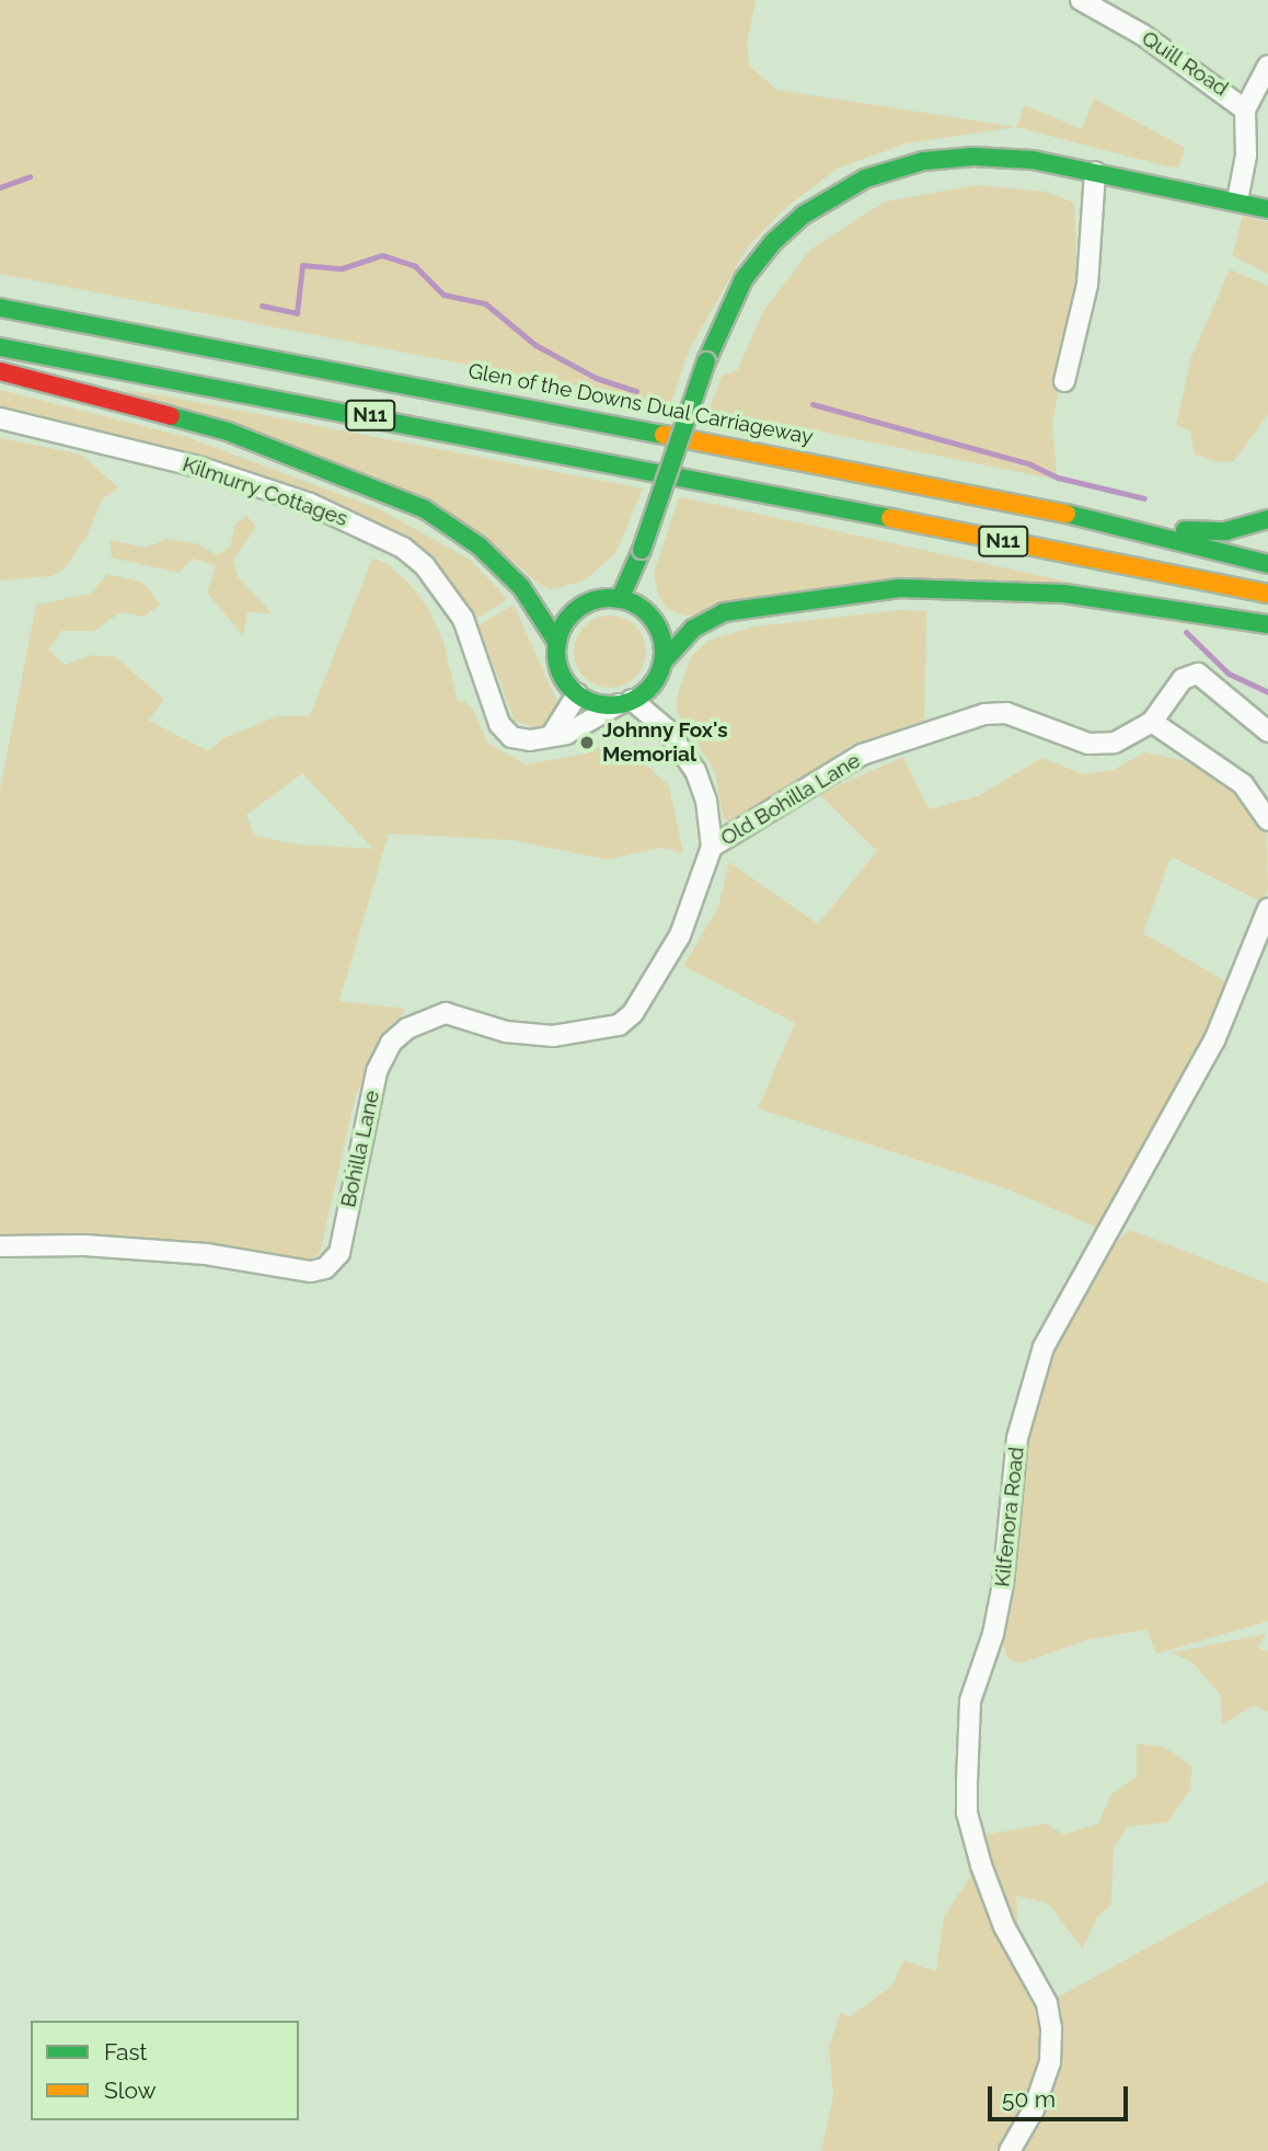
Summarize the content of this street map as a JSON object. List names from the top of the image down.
{
  "streets": {
    "main road": ["Glen of the Downs Dual Carriageway", "N11"],
    "street": [
      "Quill Road",
      "Kilmurry Cottages",
      "Old Bohilla Lane",
      "Bohilla Lane",
      "Kilfenora Road"
    ]
  },
  "crossings": [
    ["Glen of the Downs Dual Carriageway", "N11"],
    ["N11", "Kilmurry Cottages"],
    ["N11", "Bohilla Lane"],
    ["Kilmurry Cottages", "Bohilla Lane"],
    ["Old Bohilla Lane", "Bohilla Lane"]
  ],
  "places": ["Johnny Fox's Memorial"],
  "legend": ["Fast", "Slow"],
  "scale_bar": "50 m"
}
